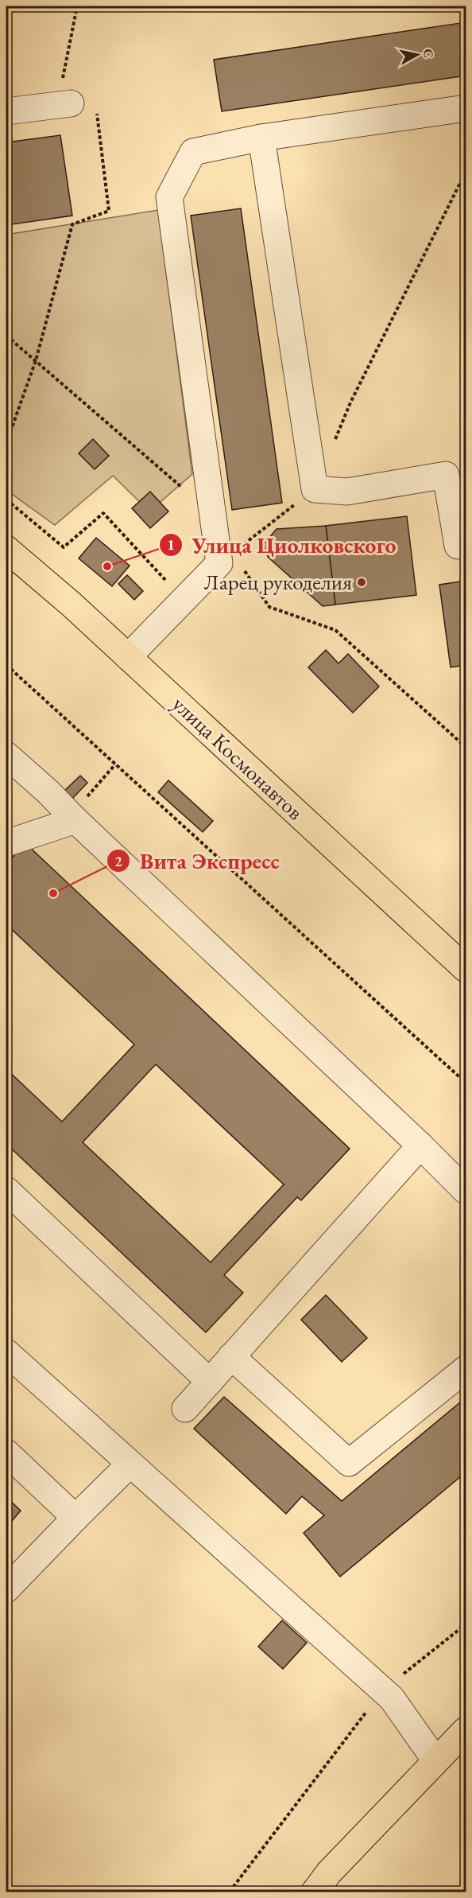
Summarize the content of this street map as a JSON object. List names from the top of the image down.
{
  "streets": {
    "main road": ["улица Космонавтов"]
  },
  "places": ["Улица Циолковского", "Ларец рукоделия", "Вита Экспресс"],
  "north": "right"
}
